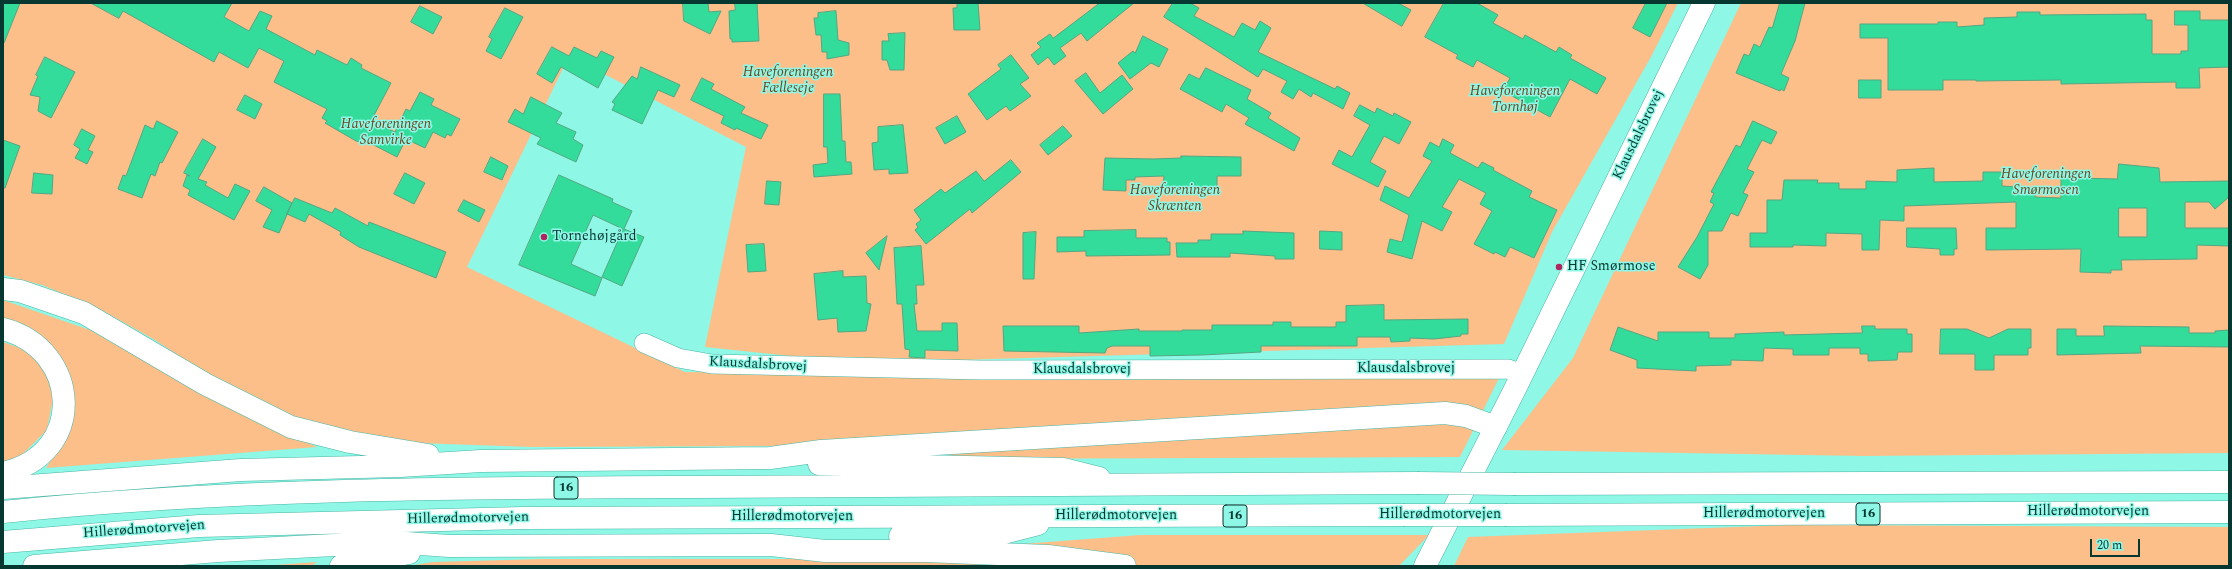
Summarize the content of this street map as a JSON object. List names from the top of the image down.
{
  "streets": {
    "main road": ["Klausdalsbrovej", "16", "Hillerødmotorvejen"]
  },
  "crossings": [
    ["16", "Hillerødmotorvejen"]
  ],
  "parks": [
    "Haveforeningen Fælleseje",
    "Haveforeningen Tornhøj",
    "Haveforeningen Samvirke",
    "Haveforeningen Smørmosen",
    "Haveforeningen Skrænten"
  ],
  "places": ["Tornehøjgård", "HF Smørmose"],
  "scale_bar": "20 m"
}
